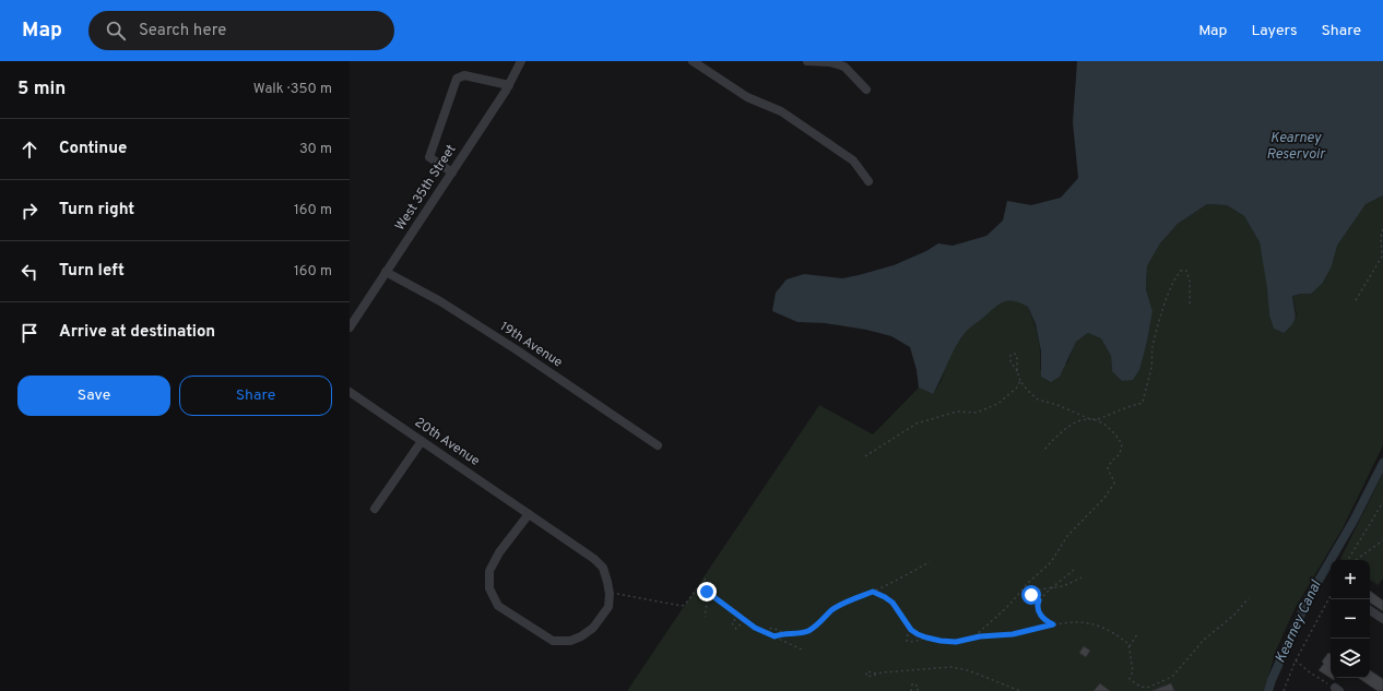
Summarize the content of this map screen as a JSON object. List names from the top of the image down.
{
  "streets": {
    "street": ["West 35th Street", "19th Avenue", "20th Avenue"]
  },
  "crossings": [
    ["West 35th Street", "19th Avenue"]
  ],
  "water": ["Kearney Reservoir", "Kearney Canal"],
  "page": {
    "header": "Map",
    "search": "Search here",
    "nav": ["Map", "Layers", "Share"],
    "heading": ["5 min", "Walk · 350 m"],
    "list": [
      ["Continue", "30 m"],
      ["Turn right", "160 m"],
      ["Turn left", "160 m"],
      "Arrive at destination"
    ],
    "buttons": ["Save", "Share"],
    "map_buttons": ["+", "−"]
  }
}
